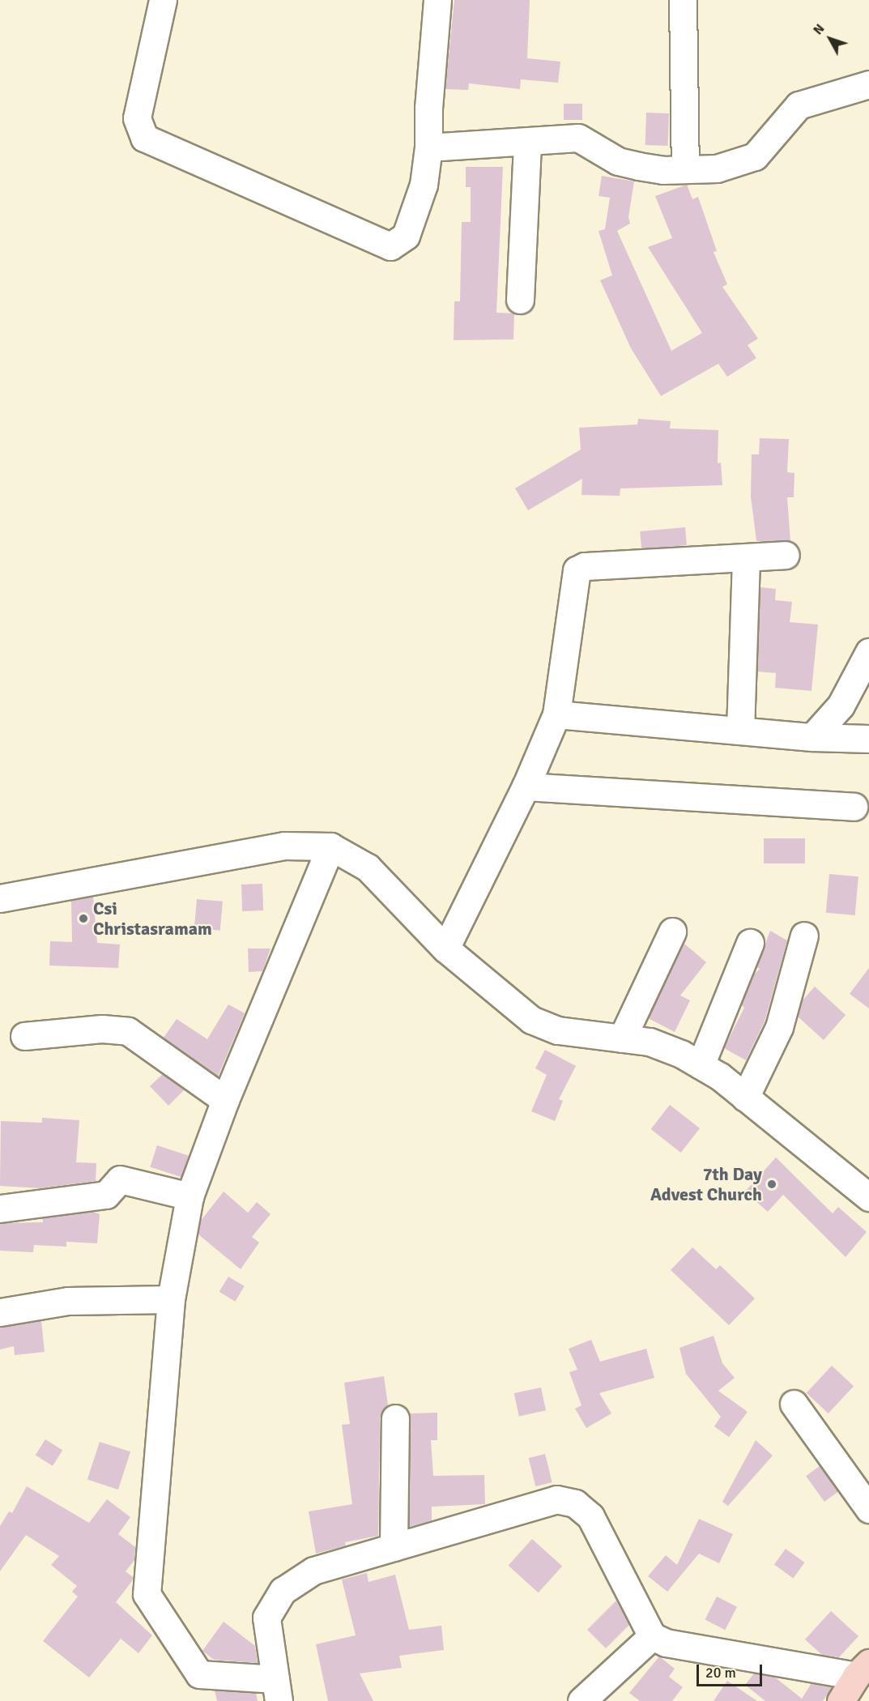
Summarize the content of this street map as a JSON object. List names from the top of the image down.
{
  "places": ["Csi Christasramam", "7th Day Advest Church"],
  "scale_bar": "20 m",
  "north": "top left"
}
